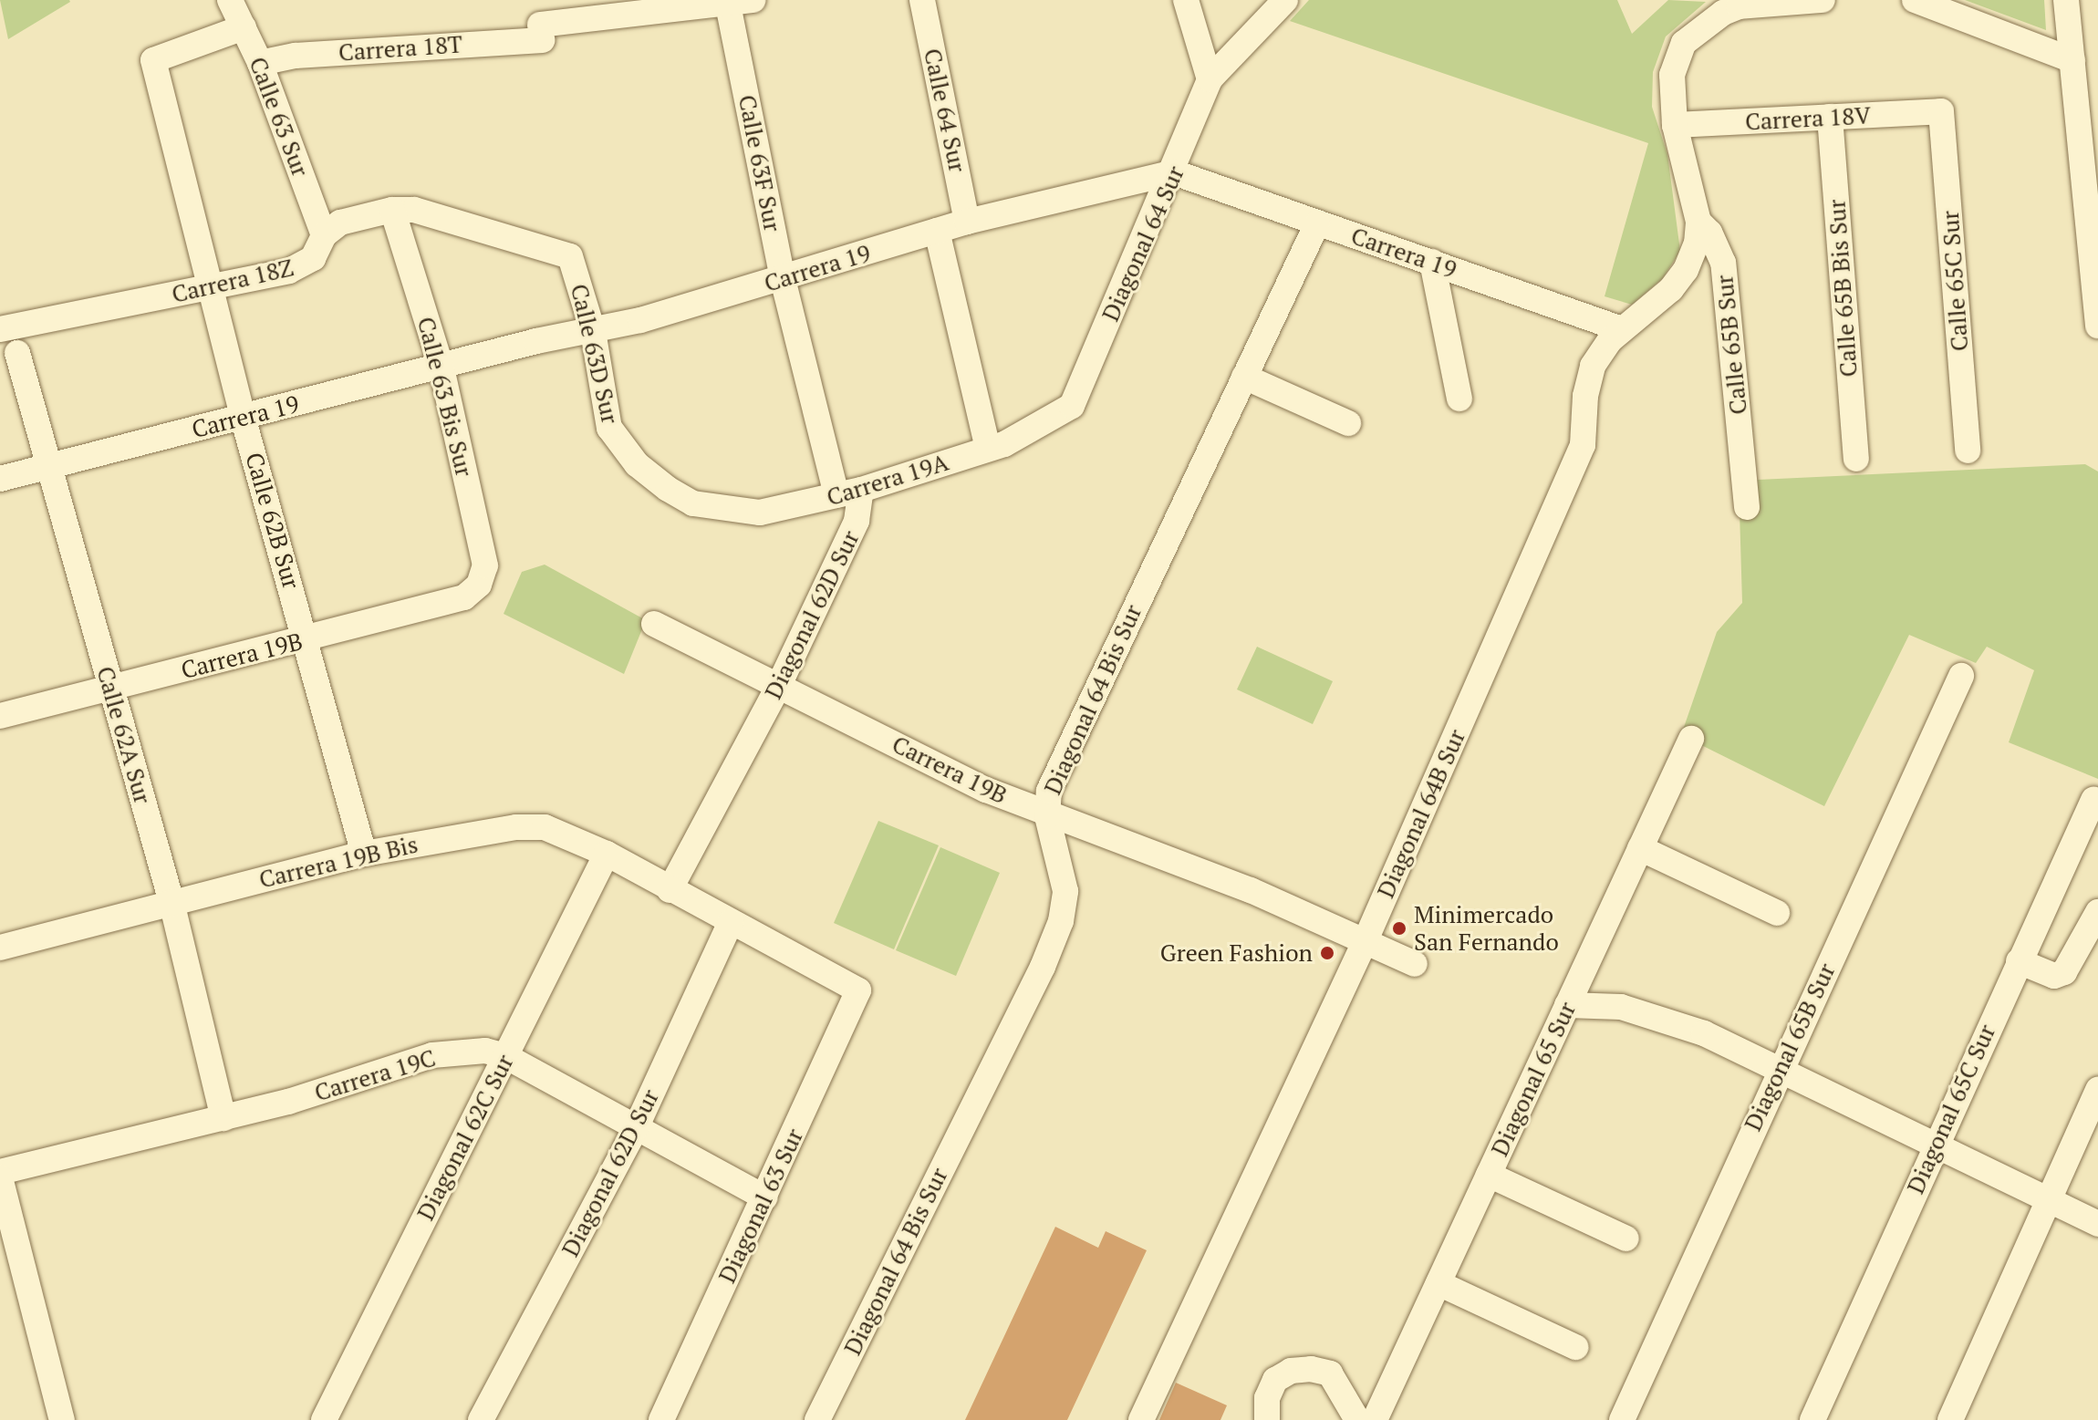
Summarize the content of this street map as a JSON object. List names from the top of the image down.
{
  "streets": {
    "street": [
      "Carrera 18T",
      "Calle 64 Sur",
      "Calle 63 Sur",
      "Carrera 18V",
      "Calle 63F Sur",
      "Diagonal 64 Sur",
      "Carrera 19",
      "Carrera 18Z",
      "Calle 65C Sur",
      "Calle 65B Bis Sur",
      "Calle 65B Sur",
      "Calle 63D Sur",
      "Calle 63 Bis Sur",
      "Carrera 19A",
      "Calle 62B Sur",
      "Diagonal 62D Sur",
      "Carrera 19B",
      "Diagonal 64 Bis Sur",
      "Calle 62A Sur",
      "Diagonal 64B Sur",
      "Carrera 19B Bis",
      "Diagonal 65B Sur",
      "Carrera 19C",
      "Diagonal 65 Sur",
      "Diagonal 65C Sur",
      "Diagonal 62C Sur",
      "Diagonal 63 Sur"
    ]
  },
  "crossings": [
    ["Carrera 18T", "Calle 63 Sur"],
    ["Carrera 18T", "Calle 63F Sur"],
    ["Calle 64 Sur", "Carrera 19"],
    ["Calle 63 Sur", "Carrera 18Z"],
    ["Calle 63 Sur", "Calle 62B Sur"],
    ["Carrera 18V", "Calle 65C Sur"],
    ["Carrera 18V", "Calle 65B Bis Sur"],
    ["Carrera 18V", "Calle 65B Sur"],
    ["Calle 63F Sur", "Carrera 19"],
    ["Calle 63F Sur", "Carrera 19A"],
    ["Calle 63F Sur", "Diagonal 62D Sur"],
    ["Diagonal 64 Sur", "Carrera 19"],
    ["Diagonal 64 Sur", "Carrera 19A"],
    ["Carrera 19", "Calle 63D Sur"],
    ["Carrera 19", "Calle 63 Bis Sur"],
    ["Carrera 19", "Calle 62B Sur"],
    ["Carrera 19", "Diagonal 64 Bis Sur"],
    ["Carrera 19", "Calle 62A Sur"],
    ["Carrera 19", "Diagonal 64B Sur"],
    ["Carrera 18Z", "Calle 63D Sur"],
    ["Carrera 18Z", "Calle 63 Bis Sur"],
    ["Carrera 18Z", "Calle 62B Sur"],
    ["Calle 65B Sur", "Diagonal 64B Sur"],
    ["Calle 63D Sur", "Carrera 19A"],
    ["Calle 63 Bis Sur", "Carrera 19B"],
    ["Carrera 19A", "Diagonal 62D Sur"],
    ["Calle 62B Sur", "Carrera 19B"],
    ["Calle 62B Sur", "Carrera 19B Bis"],
    ["Diagonal 62D Sur", "Carrera 19B"],
    ["Diagonal 62D Sur", "Carrera 19B Bis"],
    ["Diagonal 62D Sur", "Carrera 19C"],
    ["Carrera 19B", "Diagonal 64 Bis Sur"],
    ["Carrera 19B", "Calle 62A Sur"],
    ["Carrera 19B", "Diagonal 64B Sur"],
    ["Calle 62A Sur", "Carrera 19B Bis"],
    ["Calle 62A Sur", "Carrera 19C"],
    ["Carrera 19B Bis", "Diagonal 62C Sur"],
    ["Carrera 19B Bis", "Diagonal 63 Sur"],
    ["Carrera 19C", "Diagonal 62C Sur"],
    ["Carrera 19C", "Diagonal 63 Sur"]
  ],
  "places": ["Minimercado San Fernando", "Green Fashion"]
}
